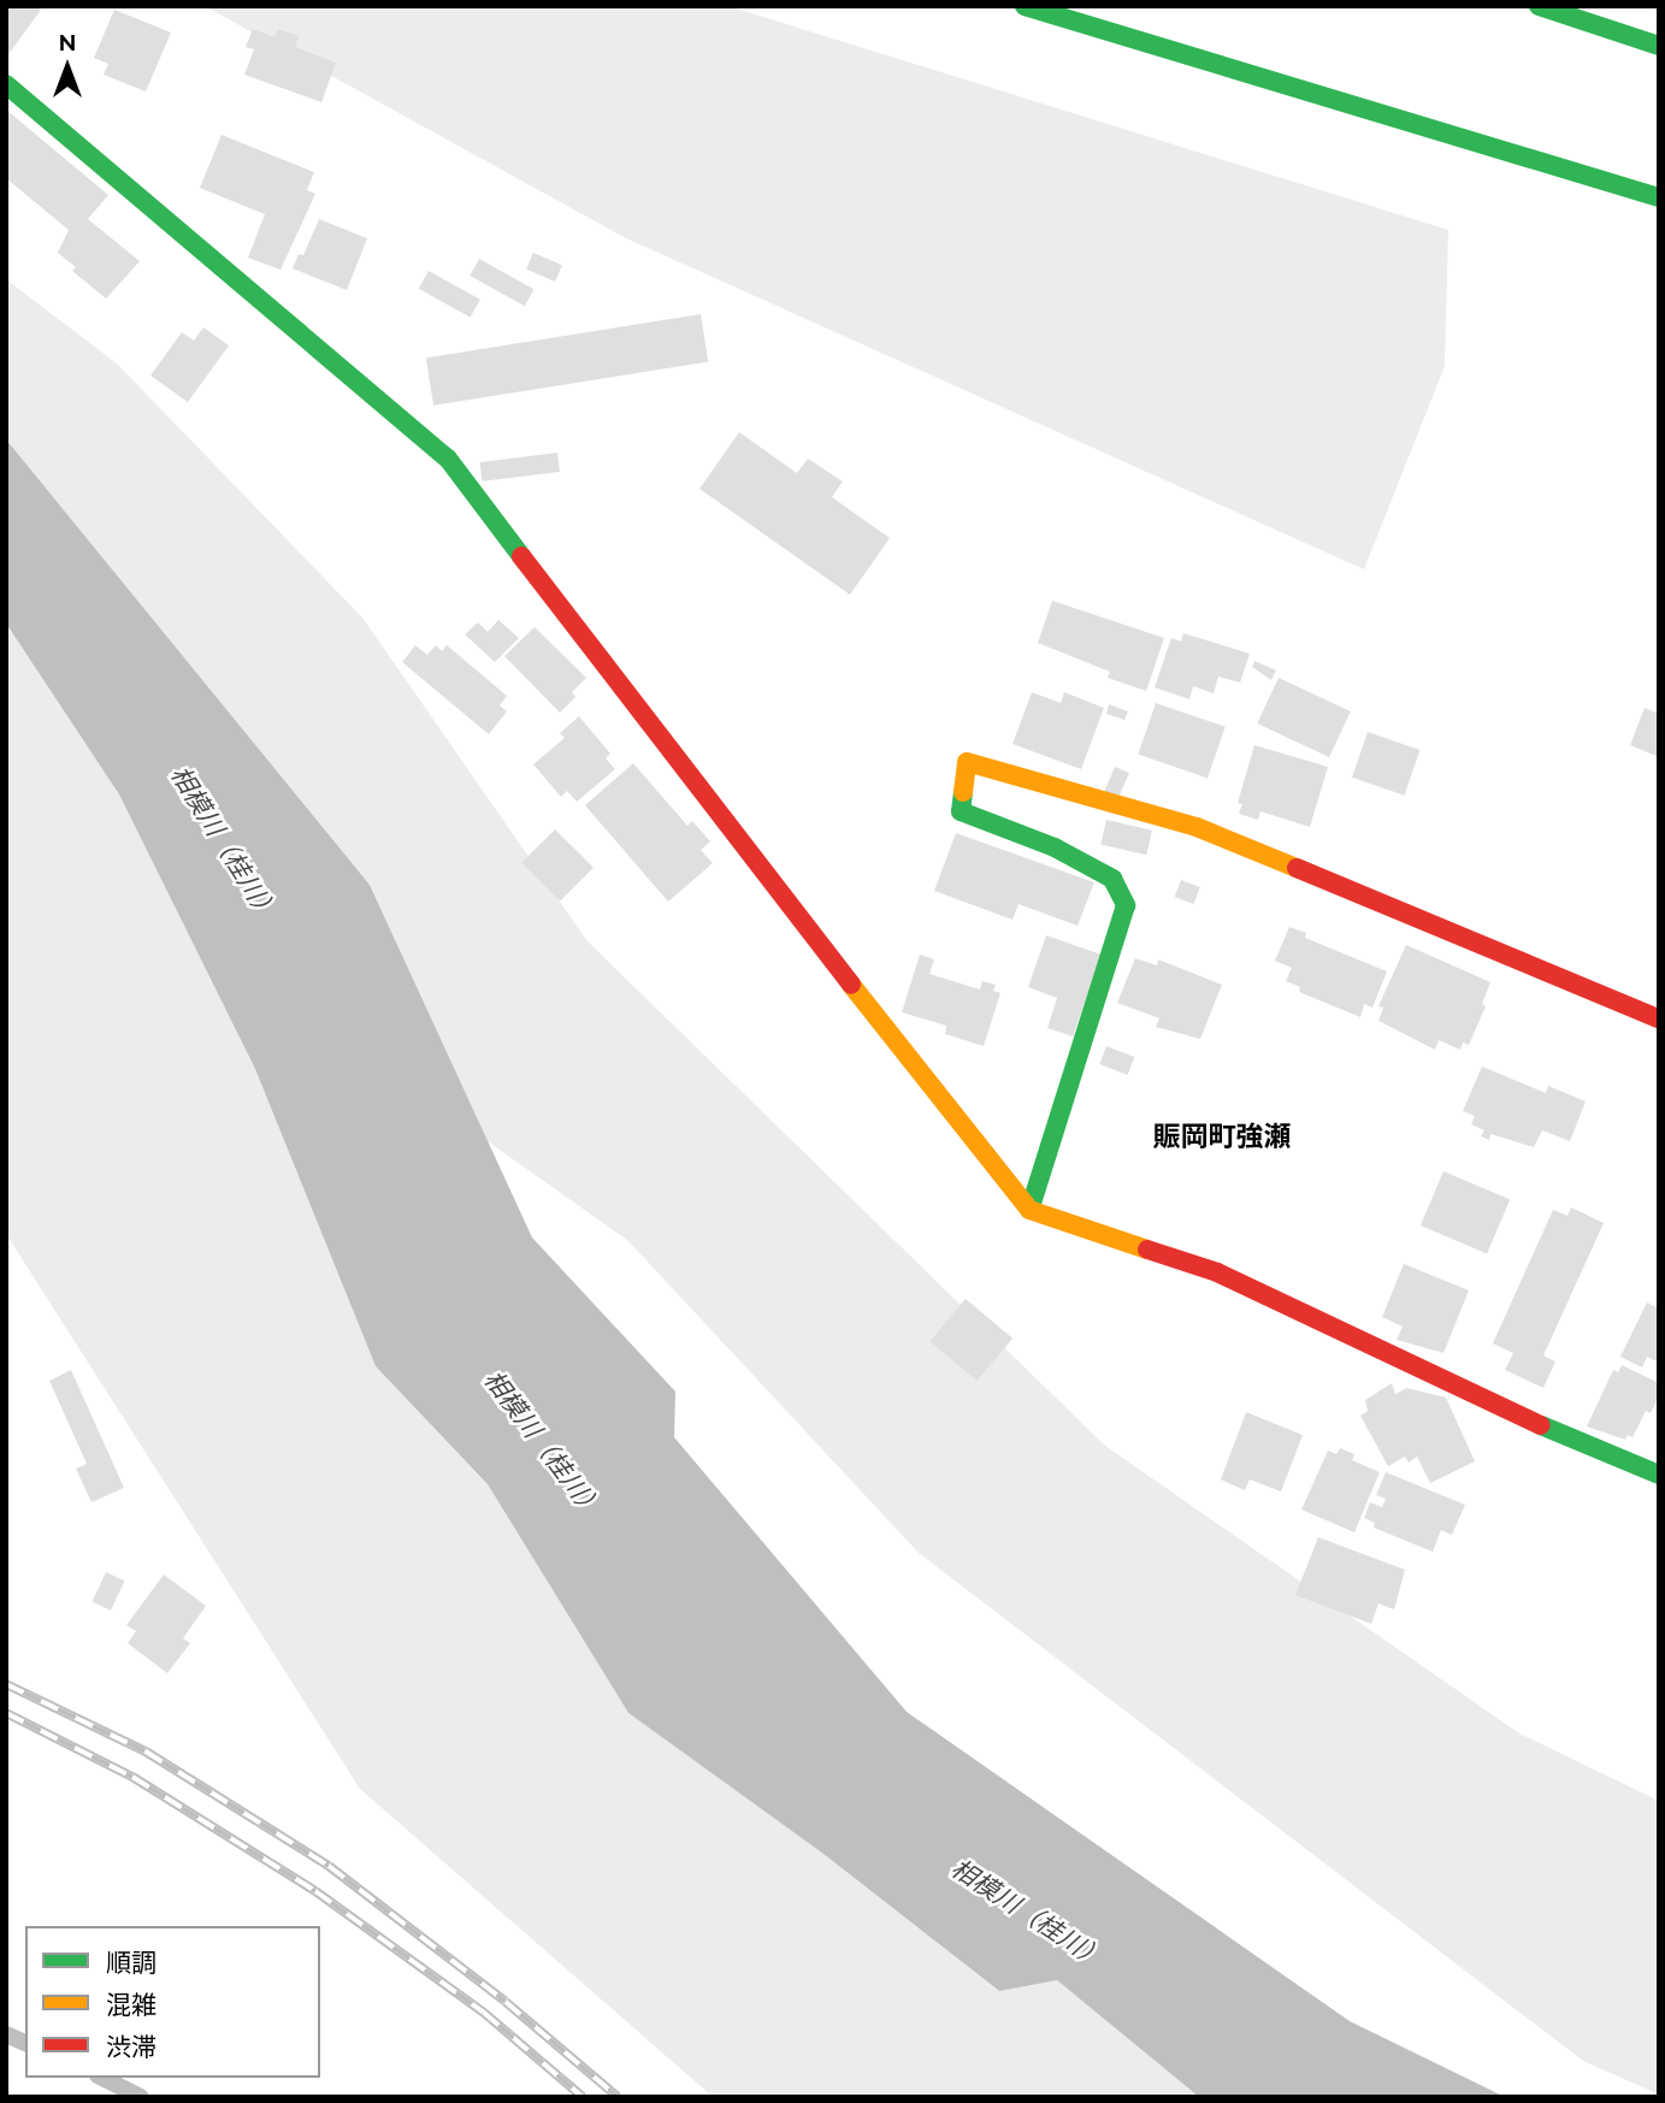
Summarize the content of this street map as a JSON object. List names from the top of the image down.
{
  "districts": ["賑岡町強瀬"],
  "water": ["相模川（桂川）"],
  "legend": ["順調", "混雑", "渋滞"],
  "north": "top"
}
